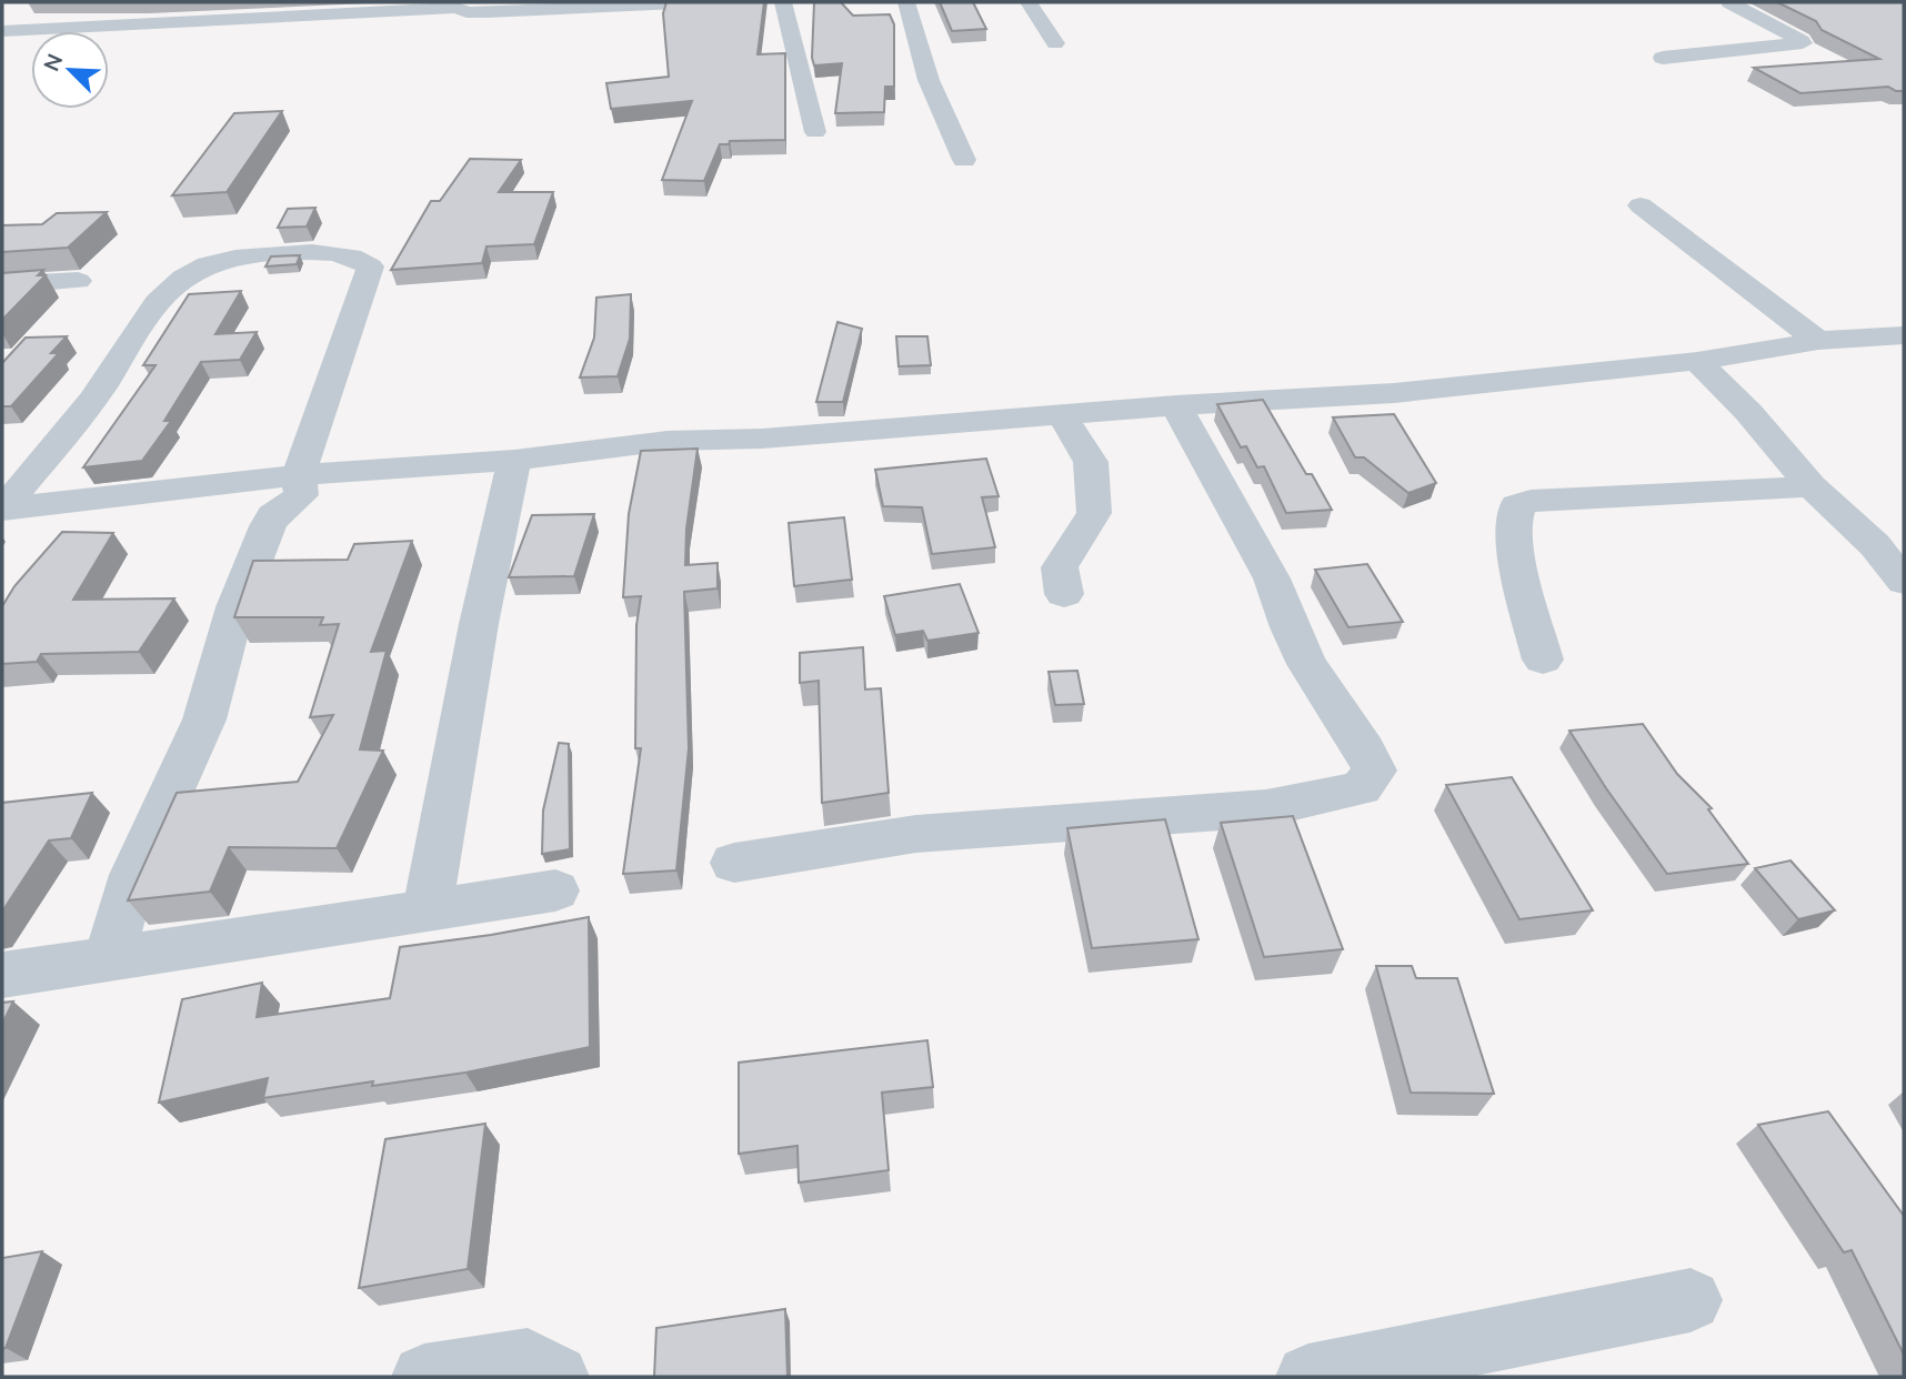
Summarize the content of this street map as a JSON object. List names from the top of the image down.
{
  "north": "top left"
}
